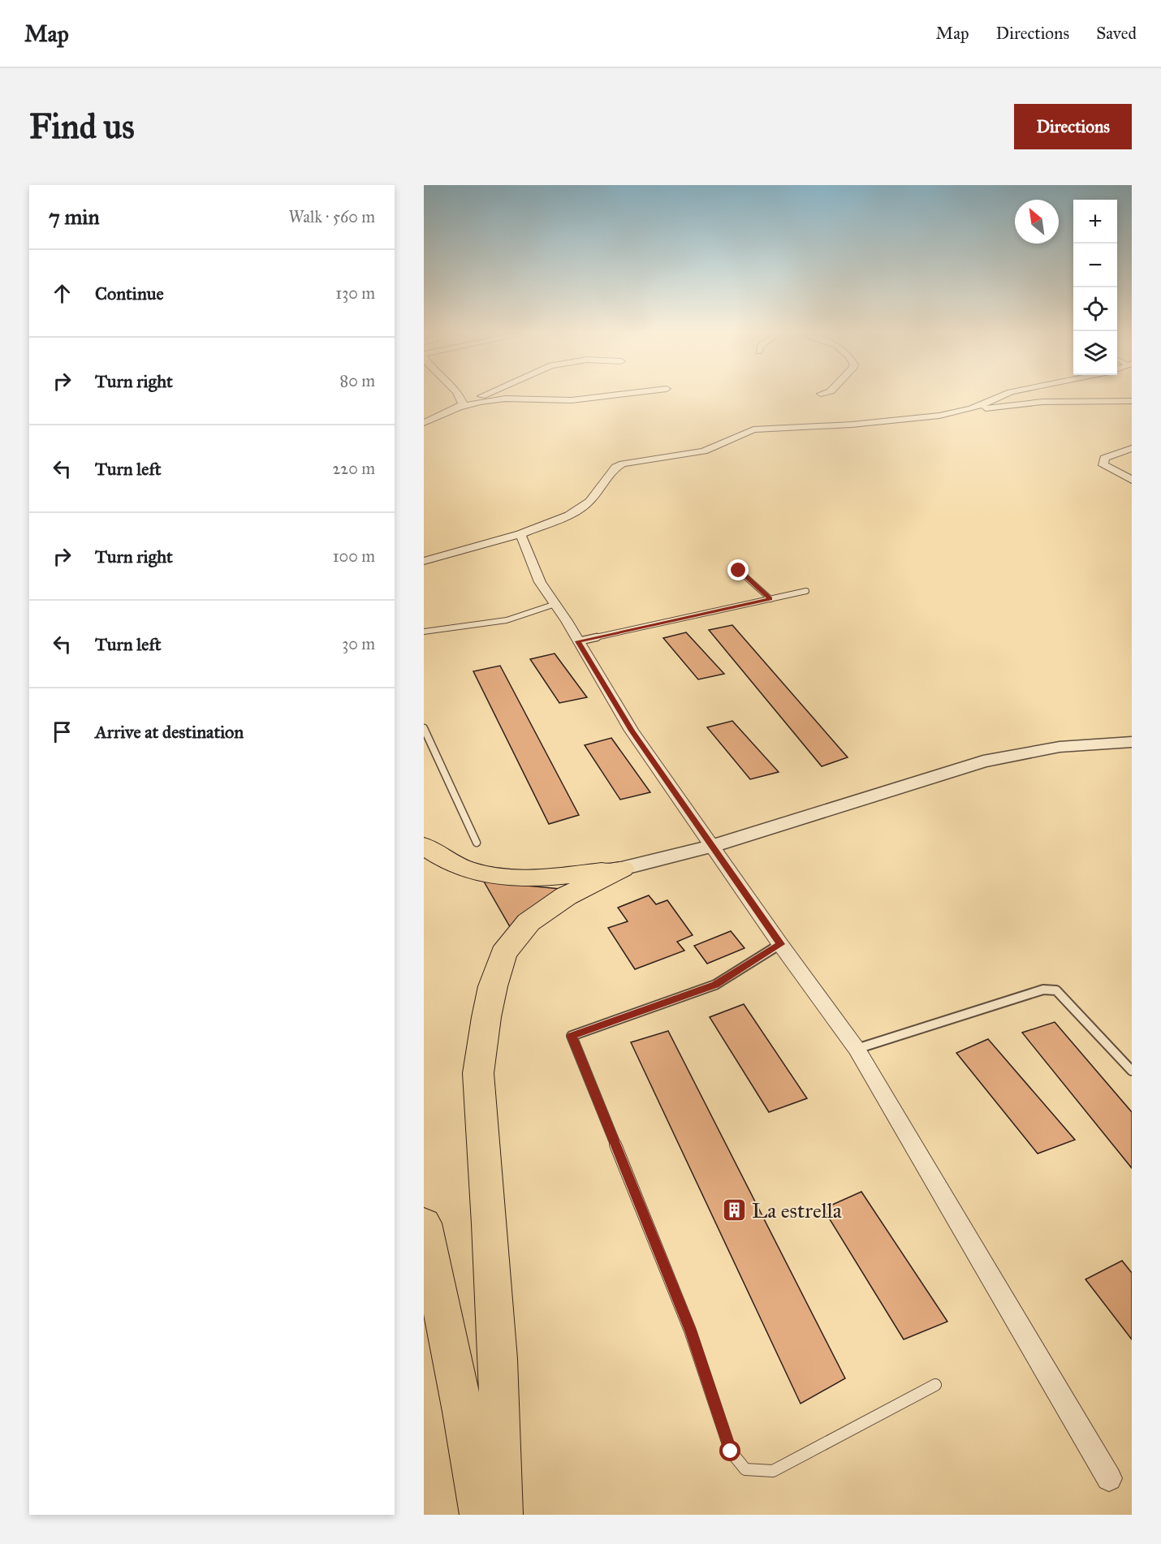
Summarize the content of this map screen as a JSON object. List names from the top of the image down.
{
  "places": {
    "building": ["La estrella"]
  },
  "north": "top left",
  "page": {
    "header": "Map",
    "nav": ["Map", "Directions", "Saved"],
    "buttons": "Directions",
    "title": "Find us",
    "heading": ["7 min", "Walk · 560 m"],
    "map_buttons": ["+", "−"],
    "list": [
      ["Continue", "130 m"],
      ["Turn right", "80 m"],
      ["Turn left", "220 m"],
      ["Turn right", "100 m"],
      ["Turn left", "30 m"],
      "Arrive at destination"
    ]
  }
}
